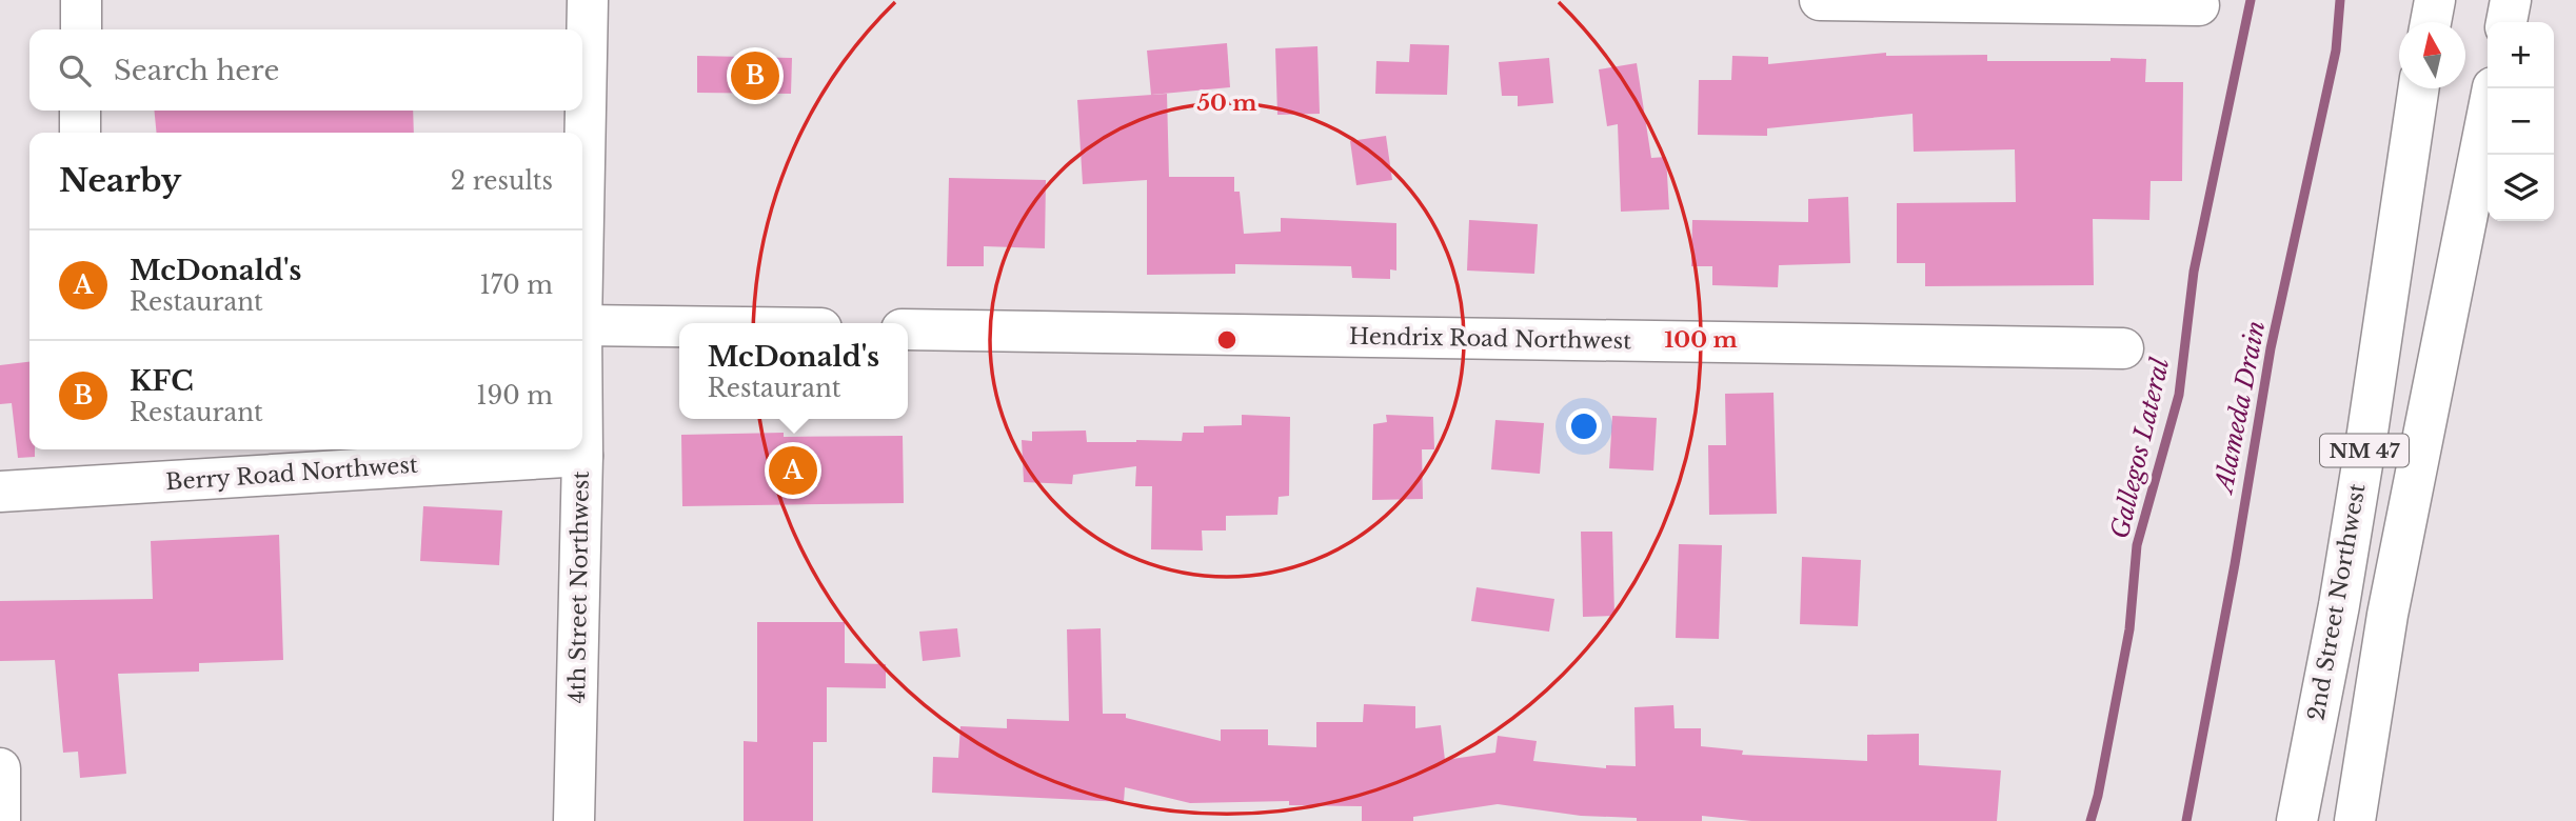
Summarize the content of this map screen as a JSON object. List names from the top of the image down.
{
  "streets": {
    "street": [
      "Hendrix Road Northwest",
      "NM 47",
      "Berry Road Northwest",
      "4th Street Northwest",
      "2nd Street Northwest"
    ]
  },
  "crossings": [
    ["Berry Road Northwest", "4th Street Northwest"]
  ],
  "water": ["Alameda Drain", "Gallegos Lateral"],
  "north": "top",
  "page": {
    "map_buttons": ["+", "−"],
    "search": "Search here",
    "pins": ["B", "A"],
    "heading": ["Nearby", "2 results"],
    "list": [
      {
        "mark": "A",
        "name": "McDonald's",
        "note": "Restaurant",
        "value": "170 m"
      },
      {
        "mark": "B",
        "name": "KFC",
        "note": "Restaurant",
        "value": "190 m"
      }
    ],
    "popup": ["McDonald's", "Restaurant"]
  },
  "rings": ["50 m", "100 m"]
}
